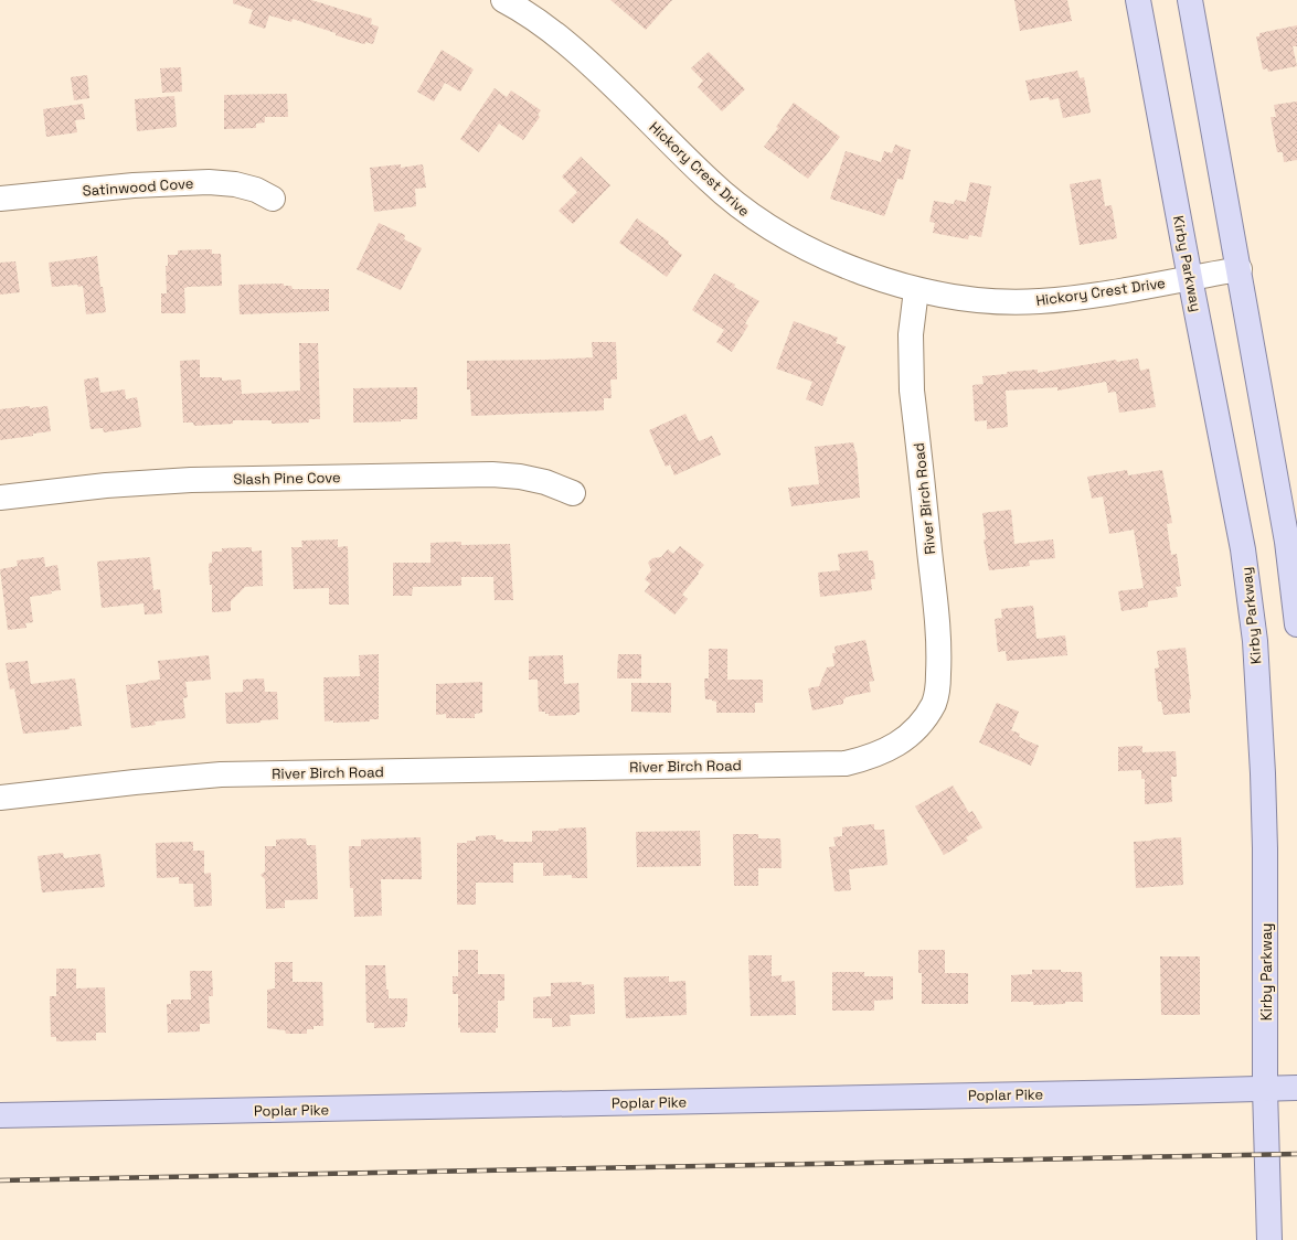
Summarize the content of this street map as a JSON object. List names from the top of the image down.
{
  "streets": {
    "main road": ["Kirby Parkway", "Poplar Pike"],
    "street": [
      "Hickory Crest Drive",
      "Satinwood Cove",
      "Slash Pine Cove",
      "River Birch Road"
    ]
  },
  "crossings": [
    ["Hickory Crest Drive", "Kirby Parkway"],
    ["Hickory Crest Drive", "River Birch Road"],
    ["Kirby Parkway", "Poplar Pike"]
  ]
}
